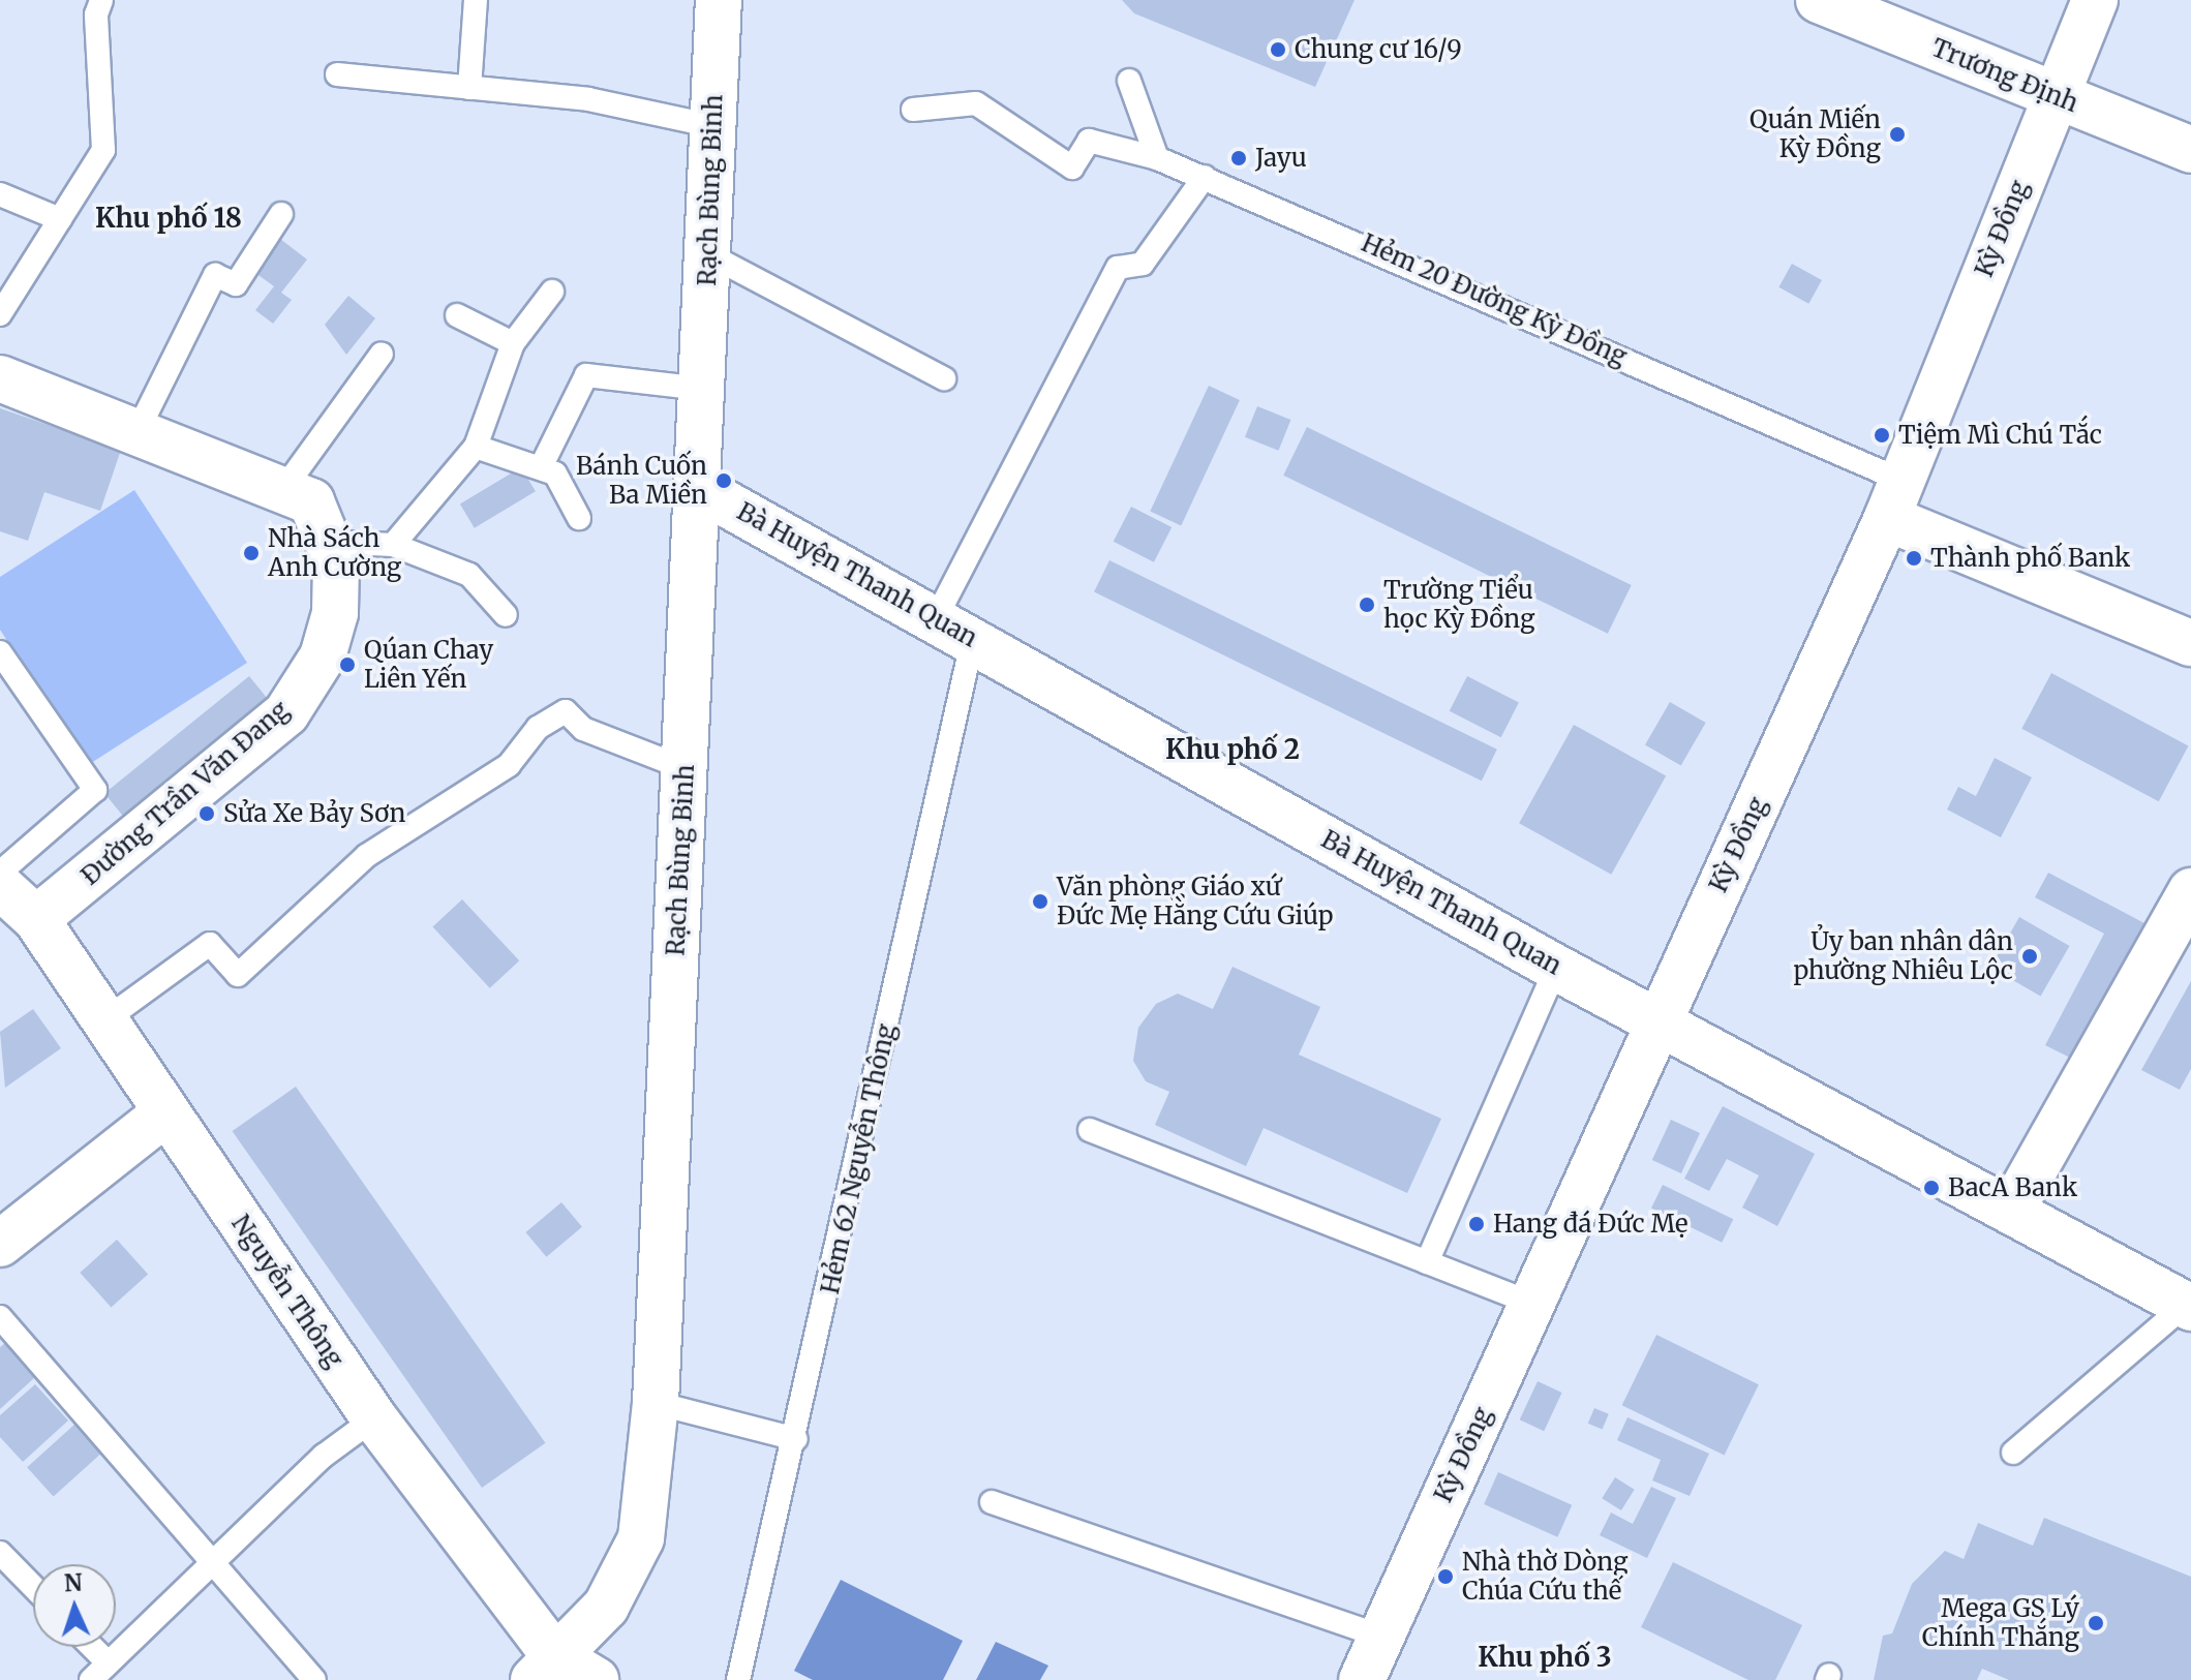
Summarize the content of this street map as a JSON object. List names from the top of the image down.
{
  "streets": {
    "street": [
      "Trương Định",
      "Rạch Bùng Binh",
      "Kỳ Ðồng",
      "Bà Huyện Thanh Quan",
      "Đường Trần Văn Đang",
      "Nguyễn Thông"
    ],
    "lane": ["Hẻm 20 Đường Kỳ Ðồng", "Hẻm 62 Nguyễn Thông"]
  },
  "crossings": [
    ["Trương Định", "Kỳ Ðồng"],
    ["Rạch Bùng Binh", "Bà Huyện Thanh Quan"],
    ["Rạch Bùng Binh", "Nguyễn Thông"],
    ["Kỳ Ðồng", "Hẻm 20 Đường Kỳ Ðồng"],
    ["Kỳ Ðồng", "Bà Huyện Thanh Quan"],
    ["Hẻm 20 Đường Kỳ Ðồng", "Hẻm 62 Nguyễn Thông"],
    ["Bà Huyện Thanh Quan", "Hẻm 62 Nguyễn Thông"],
    ["Đường Trần Văn Đang", "Nguyễn Thông"]
  ],
  "districts": ["Khu phố 18", "Khu phố 2", "Khu phố 3"],
  "places": [
    "Chung cư 16/9",
    "Quán Miến Kỳ Đồng",
    "Jayu",
    "Tiệm Mì Chú Tắc",
    "Bánh Cuốn Ba Miền",
    "Nhà Sách Anh Cường",
    "Thành phố Bank",
    "Trường Tiểu học Kỳ Đồng",
    "Qúan Chay Liên Yến",
    "Sửa Xe Bảy Sơn",
    "Văn phòng Giáo xứ Đức Mẹ Hằng Cứu Giúp",
    "Ủy ban nhân dân phường Nhiêu Lộc",
    "BacA Bank",
    "Hang đá Đức Mẹ",
    "Nhà thờ Dòng Chúa Cứu thế",
    "Mega GS Lý Chính Thắng"
  ],
  "north": "top"
}
